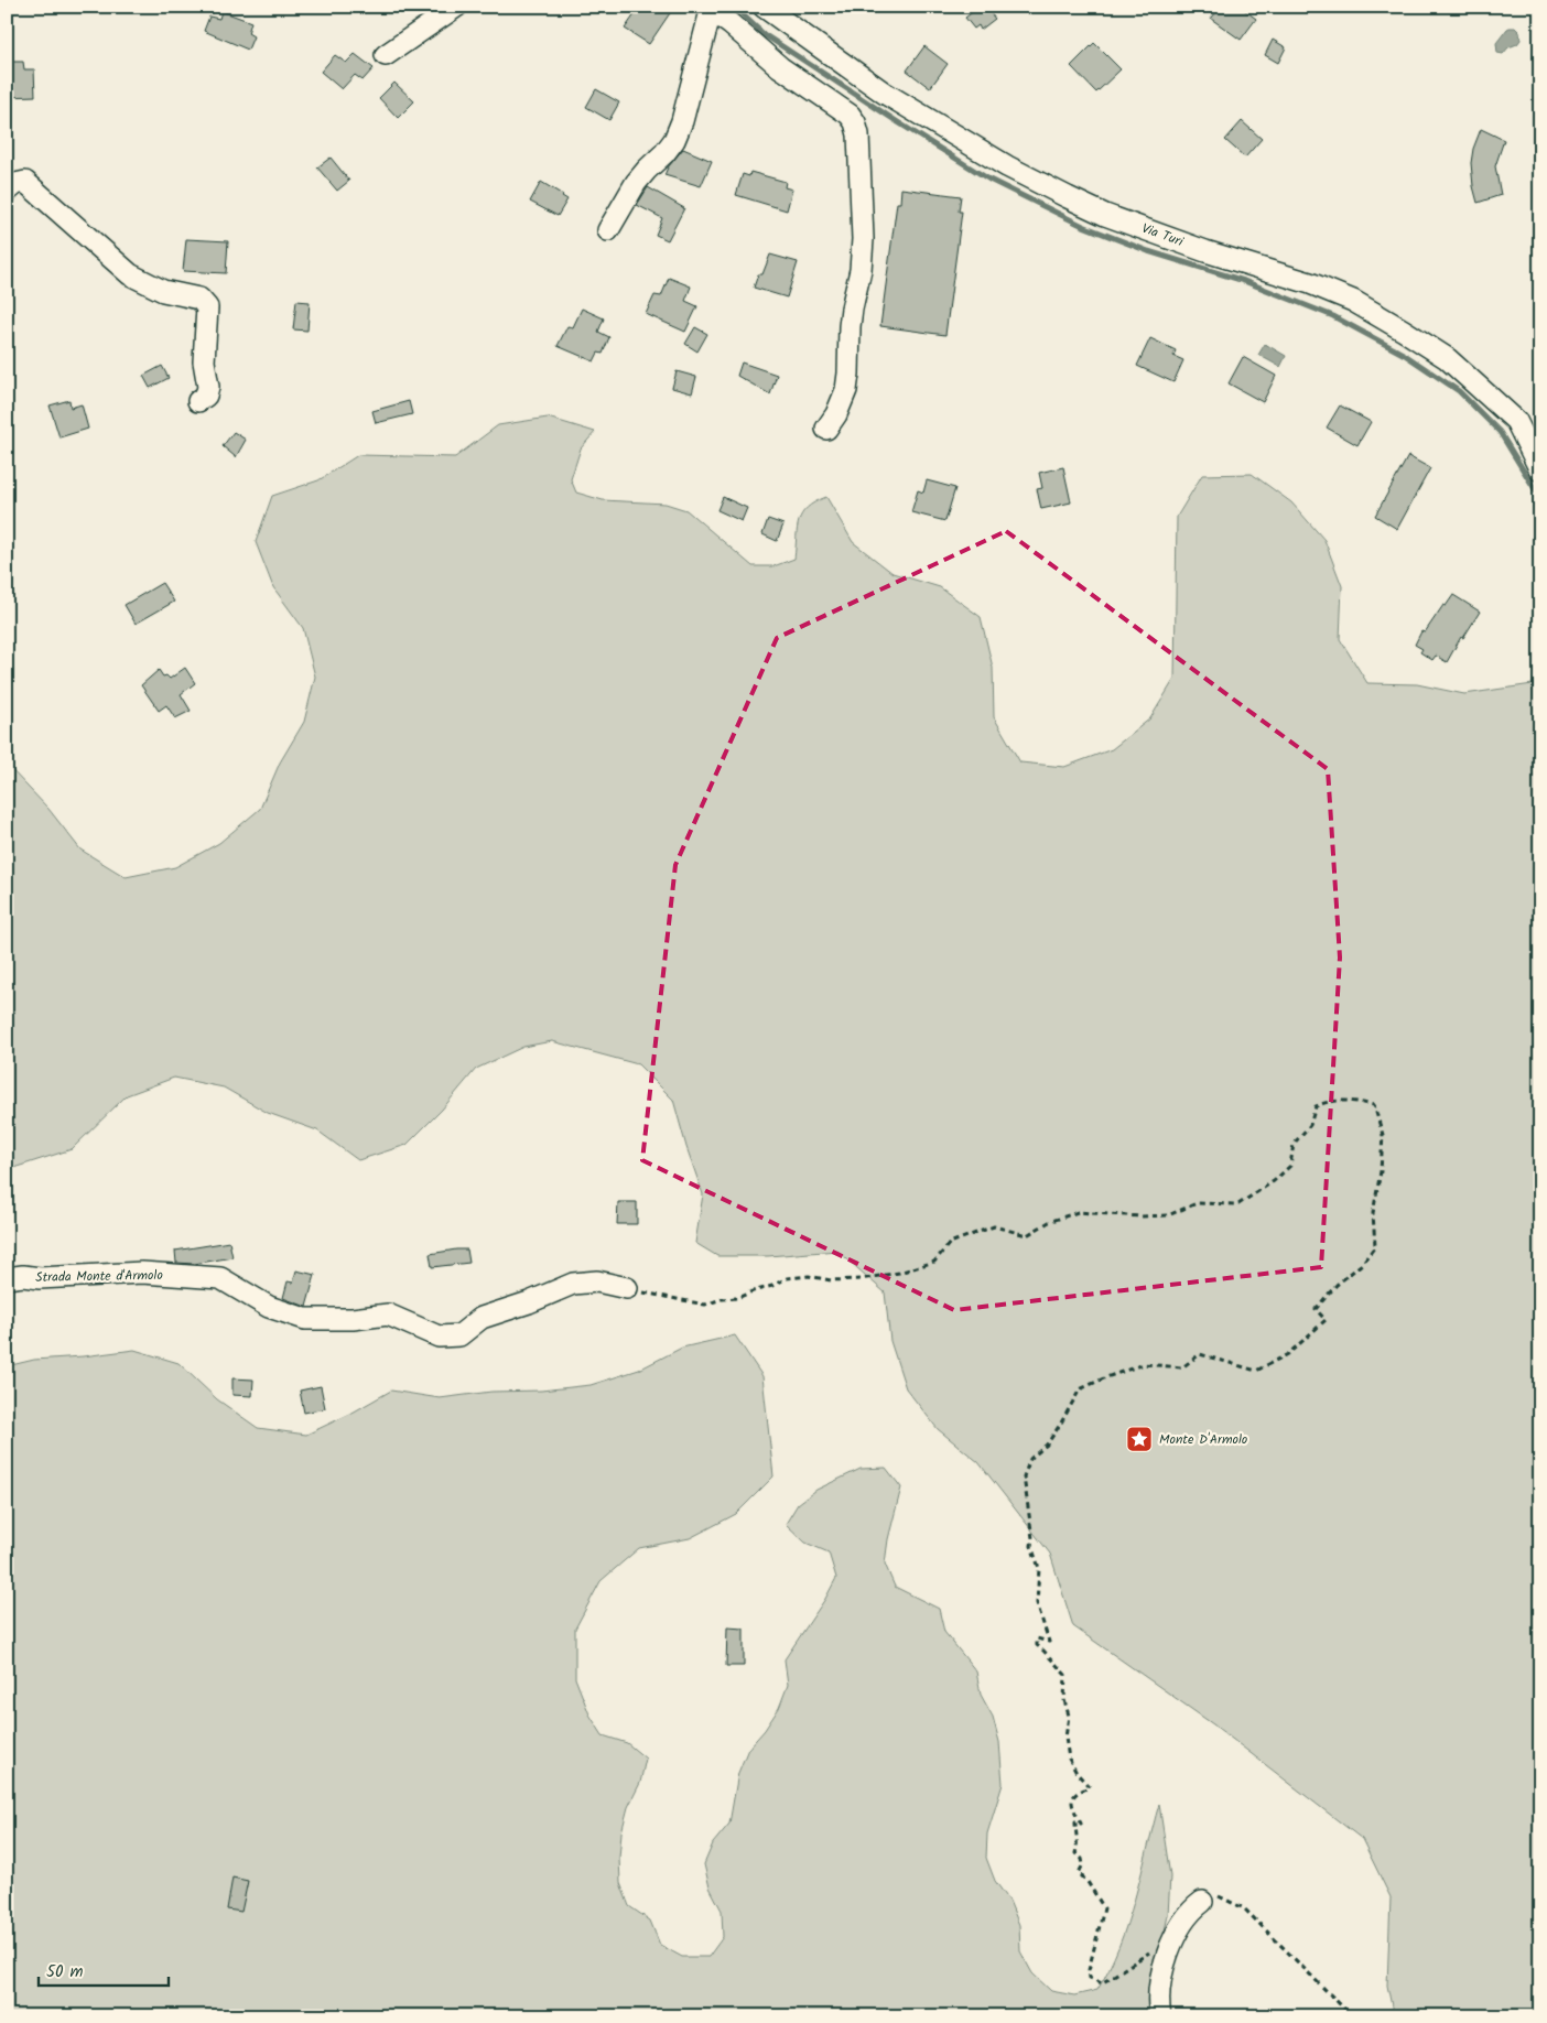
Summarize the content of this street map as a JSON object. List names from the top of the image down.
{
  "streets": {
    "street": ["Via Turi", "Strada Monte d'Armolo"]
  },
  "places": {
    "place": ["Monte D'Armolo"]
  },
  "scale_bar": "50 m"
}
